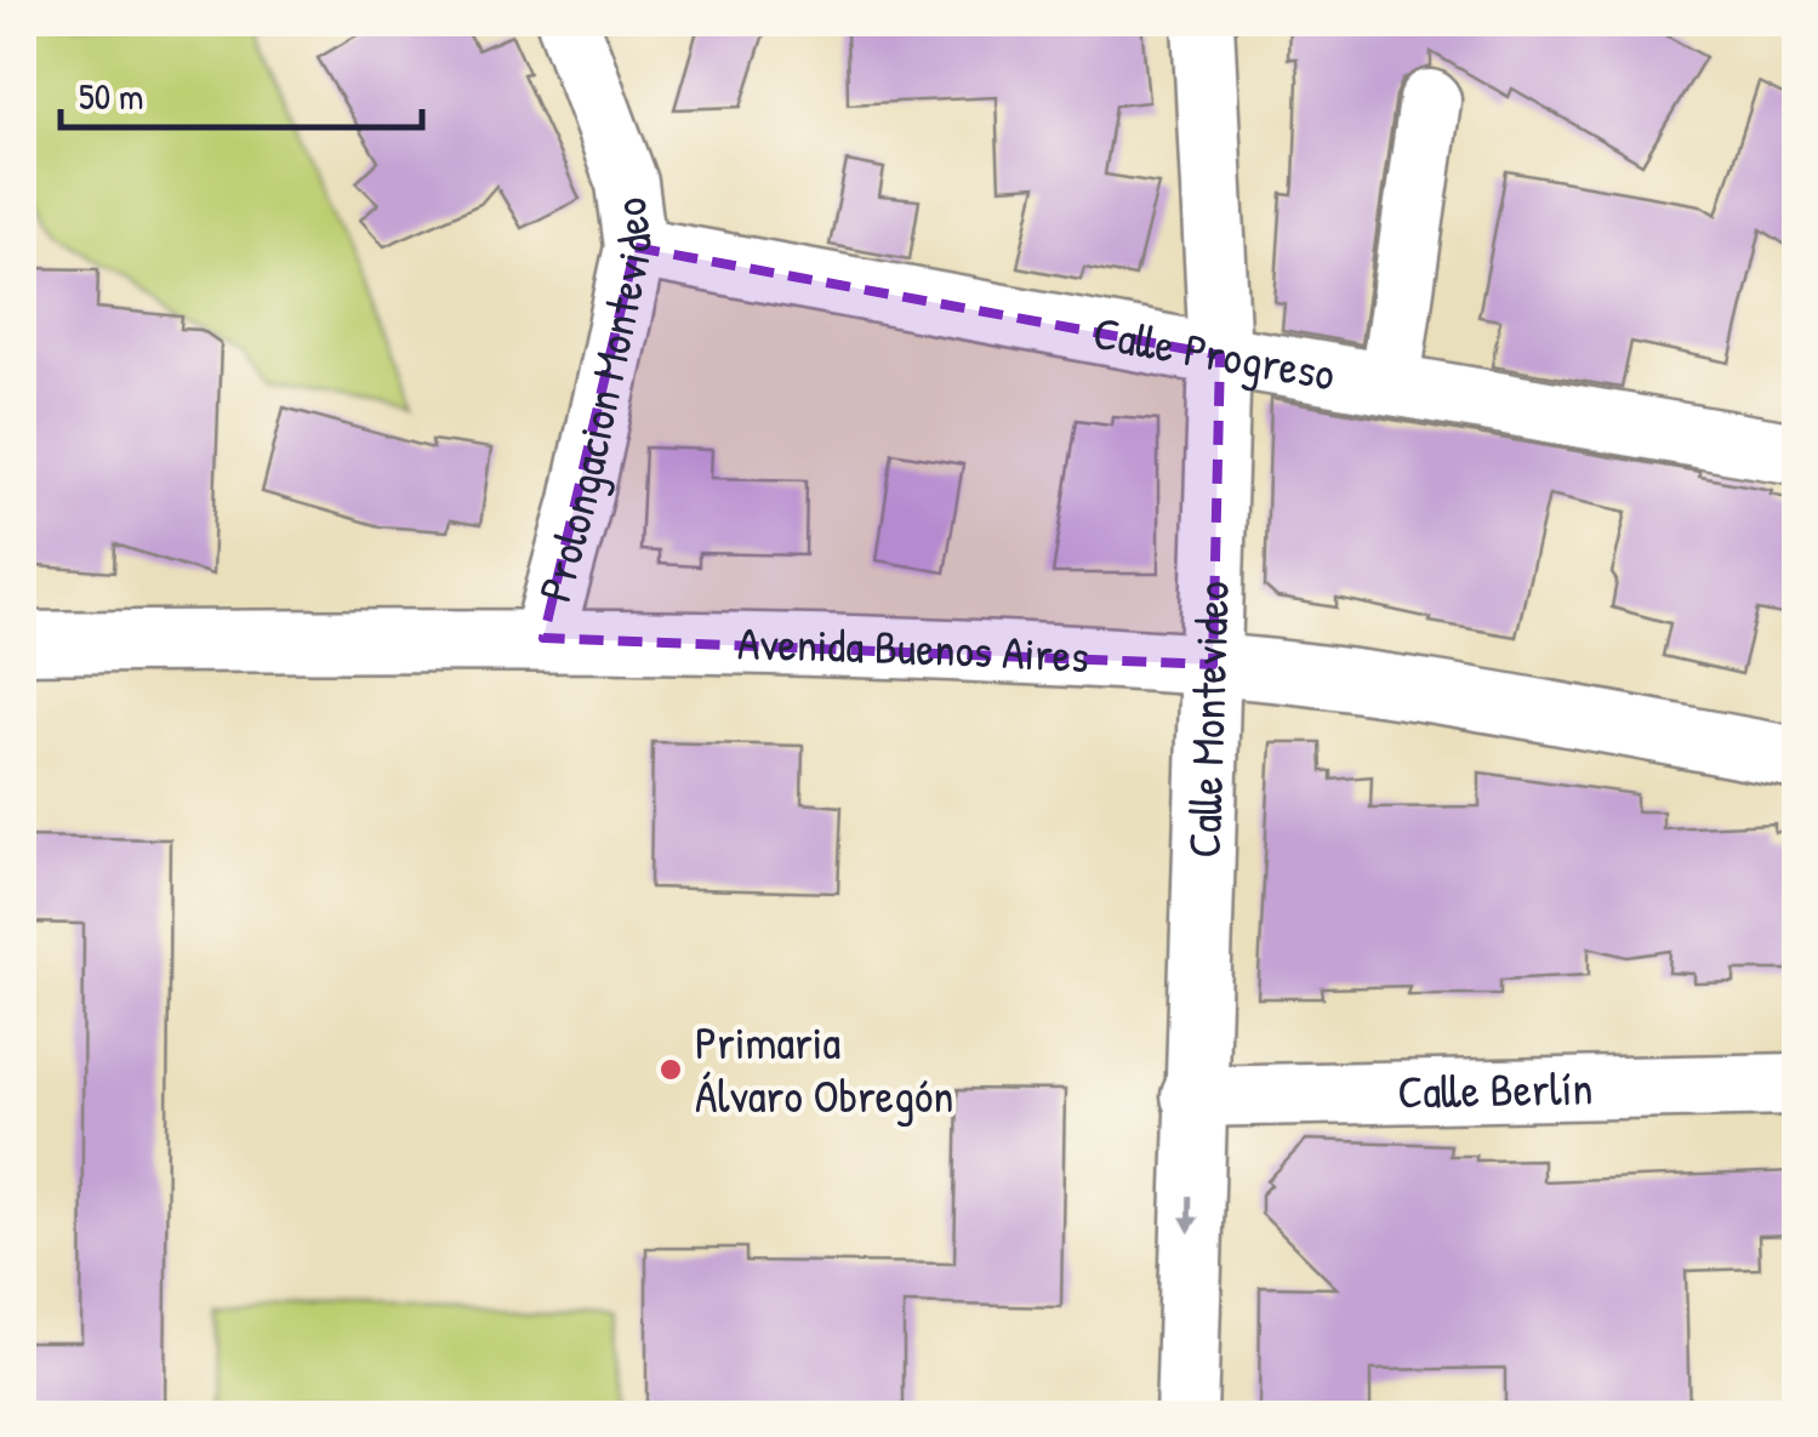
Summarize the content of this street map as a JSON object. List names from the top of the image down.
{
  "streets": {
    "street": [
      "Calle Progreso",
      "Prolongacion Montevideo",
      "Avenida Buenos Aires",
      "Calle Montevideo",
      "Calle Berlín"
    ]
  },
  "crossings": [
    ["Calle Progreso", "Prolongacion Montevideo"],
    ["Calle Progreso", "Calle Montevideo"],
    ["Prolongacion Montevideo", "Avenida Buenos Aires"],
    ["Avenida Buenos Aires", "Calle Montevideo"],
    ["Calle Montevideo", "Calle Berlín"]
  ],
  "places": ["Primaria Álvaro Obregón"],
  "scale_bar": "50 m"
}
